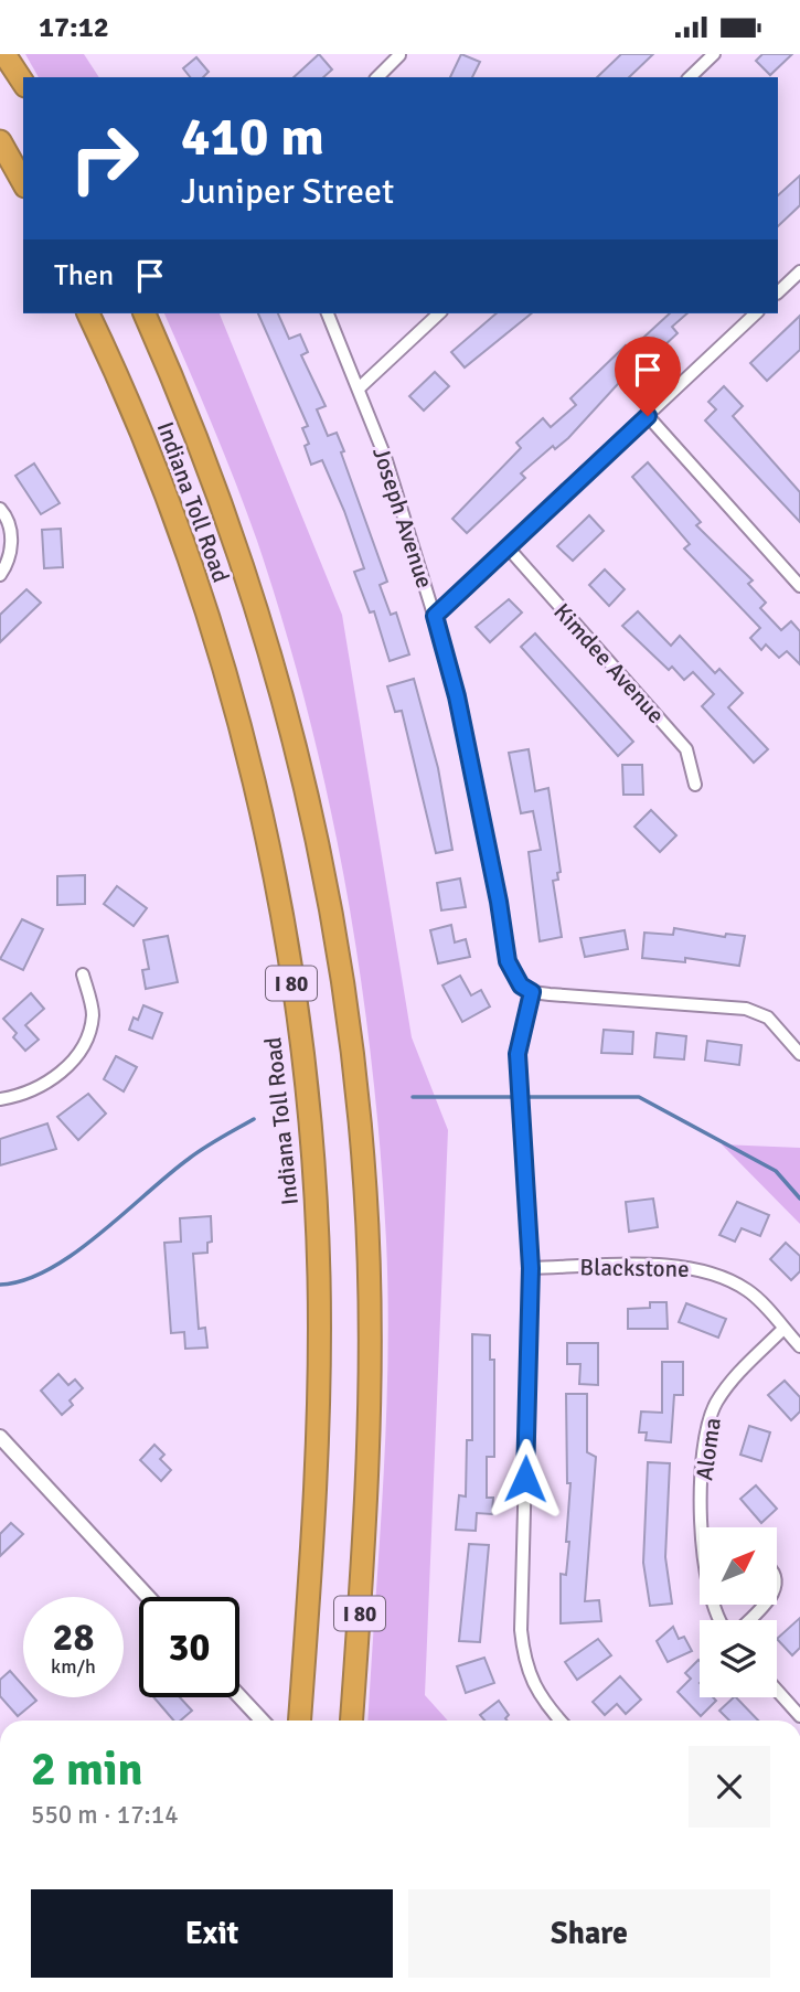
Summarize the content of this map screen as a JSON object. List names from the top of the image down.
{
  "streets": {
    "highway": ["Indiana Toll Road", "I 80"],
    "street": [
      "Joseph Avenue",
      "Kimdee Avenue",
      "Blackstone",
      "Aloma"
    ]
  },
  "crossings": [
    ["Blackstone", "Aloma"]
  ],
  "north": "top right",
  "page": {
    "status": "17:12",
    "turn": ["410 m", "Juniper Street"],
    "then": "Then",
    "speed": "28 km/h",
    "limit": "30",
    "heading": ["2 min", "550 m · 17:14"],
    "buttons": ["Exit", "Share"]
  }
}
